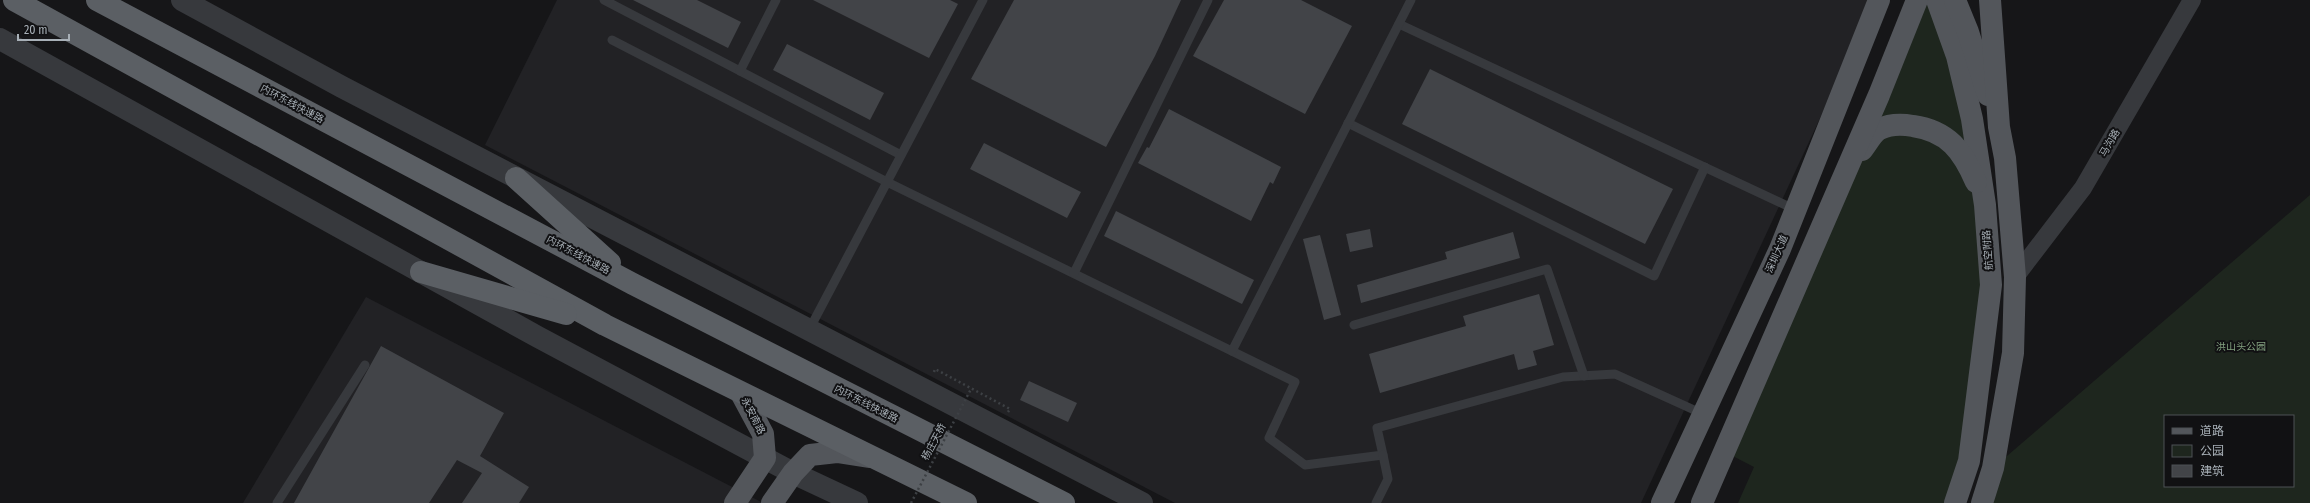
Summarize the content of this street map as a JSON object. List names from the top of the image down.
{
  "streets": {
    "highway": ["内环东线快速路"],
    "main road": ["航空附路", "深圳大道", "永安南路"],
    "street": ["马沟路"],
    "path": ["杨庄天桥"]
  },
  "parks": ["洪山头公园"],
  "legend": ["道路", "公园", "建筑"],
  "scale_bar": "20 m"
}
